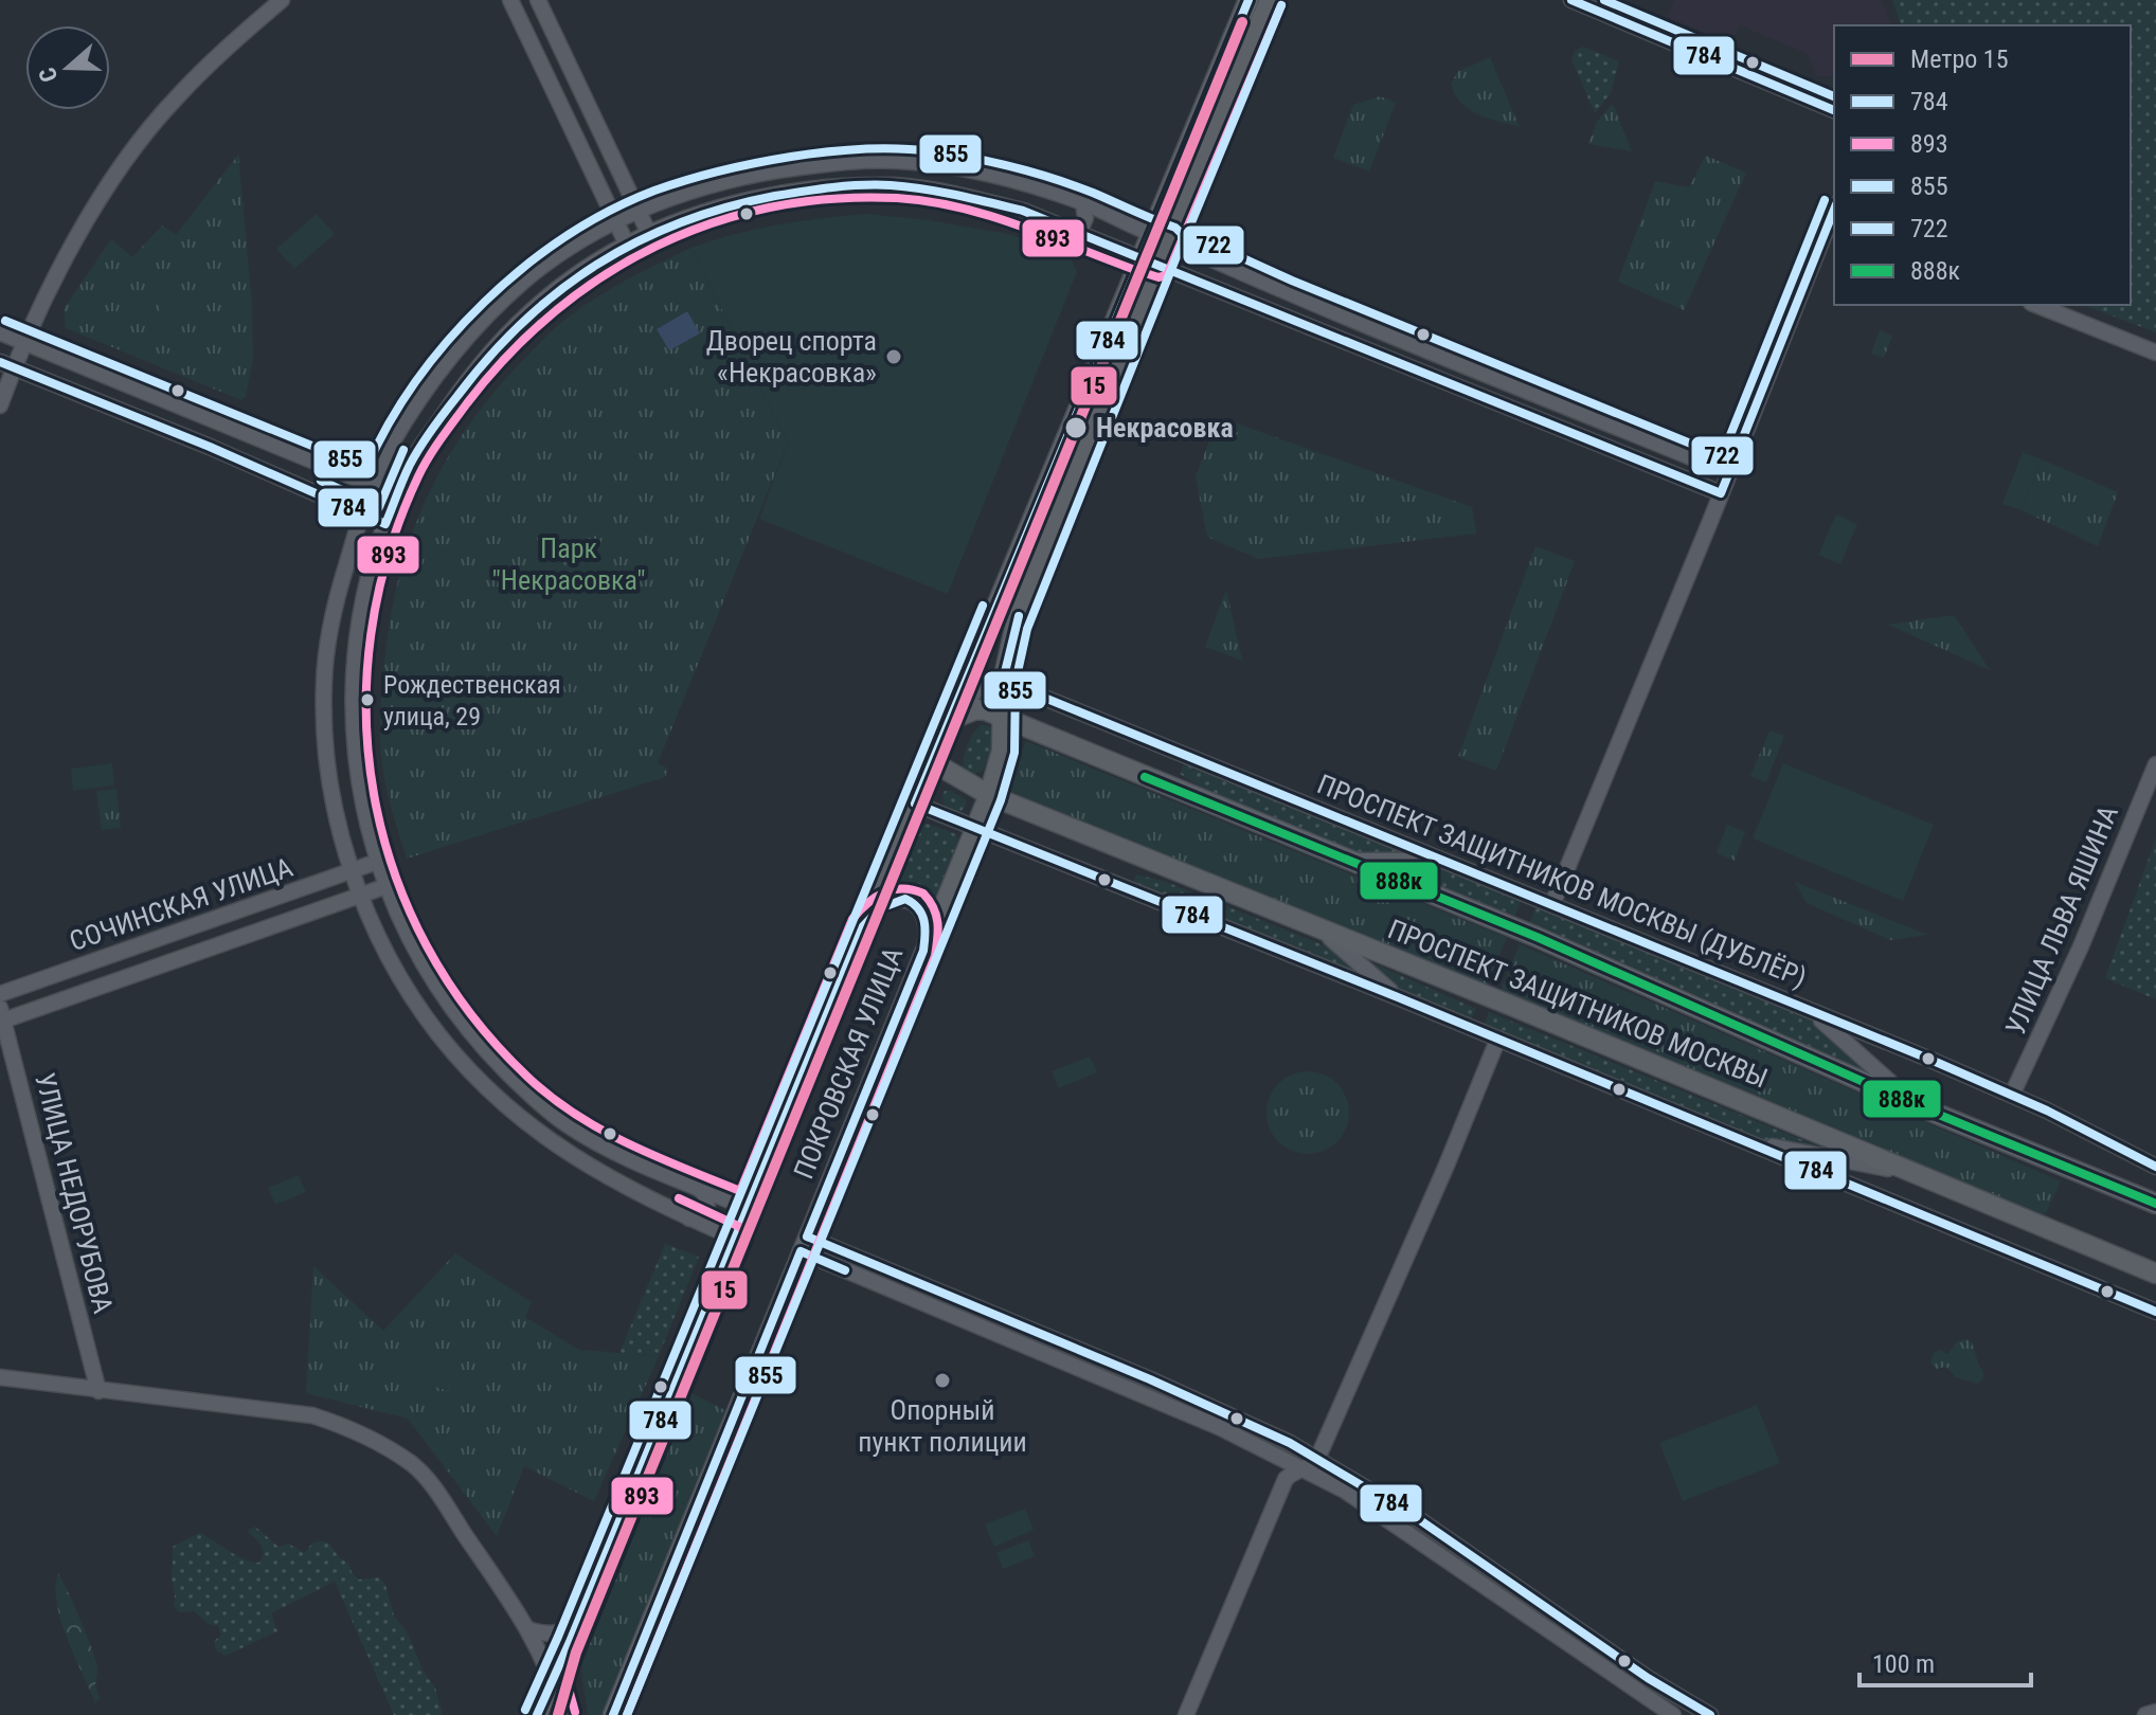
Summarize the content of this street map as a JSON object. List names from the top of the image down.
{
  "streets": {
    "main road": ["ПРОСПЕКТ ЗАЩИТНИКОВ МОСКВЫ", "ПОКРОВСКАЯ УЛИЦА"],
    "street": [
      "ПРОСПЕКТ ЗАЩИТНИКОВ МОСКВЫ (ДУБЛЁР)",
      "СОЧИНСКАЯ УЛИЦА",
      "УЛИЦА ЛЬВА ЯШИНА",
      "УЛИЦА НЕДОРУБОВА"
    ]
  },
  "crossings": [
    ["ПРОСПЕКТ ЗАЩИТНИКОВ МОСКВЫ (ДУБЛЁР)", "УЛИЦА ЛЬВА ЯШИНА"],
    ["ПРОСПЕКТ ЗАЩИТНИКОВ МОСКВЫ (ДУБЛЁР)", "ПОКРОВСКАЯ УЛИЦА"],
    ["СОЧИНСКАЯ УЛИЦА", "УЛИЦА НЕДОРУБОВА"],
    ["ПРОСПЕКТ ЗАЩИТНИКОВ МОСКВЫ", "ПОКРОВСКАЯ УЛИЦА"]
  ],
  "parks": ["Парк \"Некрасовка\""],
  "places": [
    "Дворец спорта «Некрасовка»",
    "Некрасовка",
    "Рождественская улица, 29",
    "Опорный пункт полиции"
  ],
  "lines": [
    "transit line 784",
    "transit line 722",
    "transit line 893",
    "metro line 15",
    "transit line 855",
    "transit line 888к"
  ],
  "legend": [
    "Метро 15",
    "784",
    "893",
    "855",
    "722",
    "888к"
  ],
  "scale_bar": "100 m",
  "north": "left"
}
